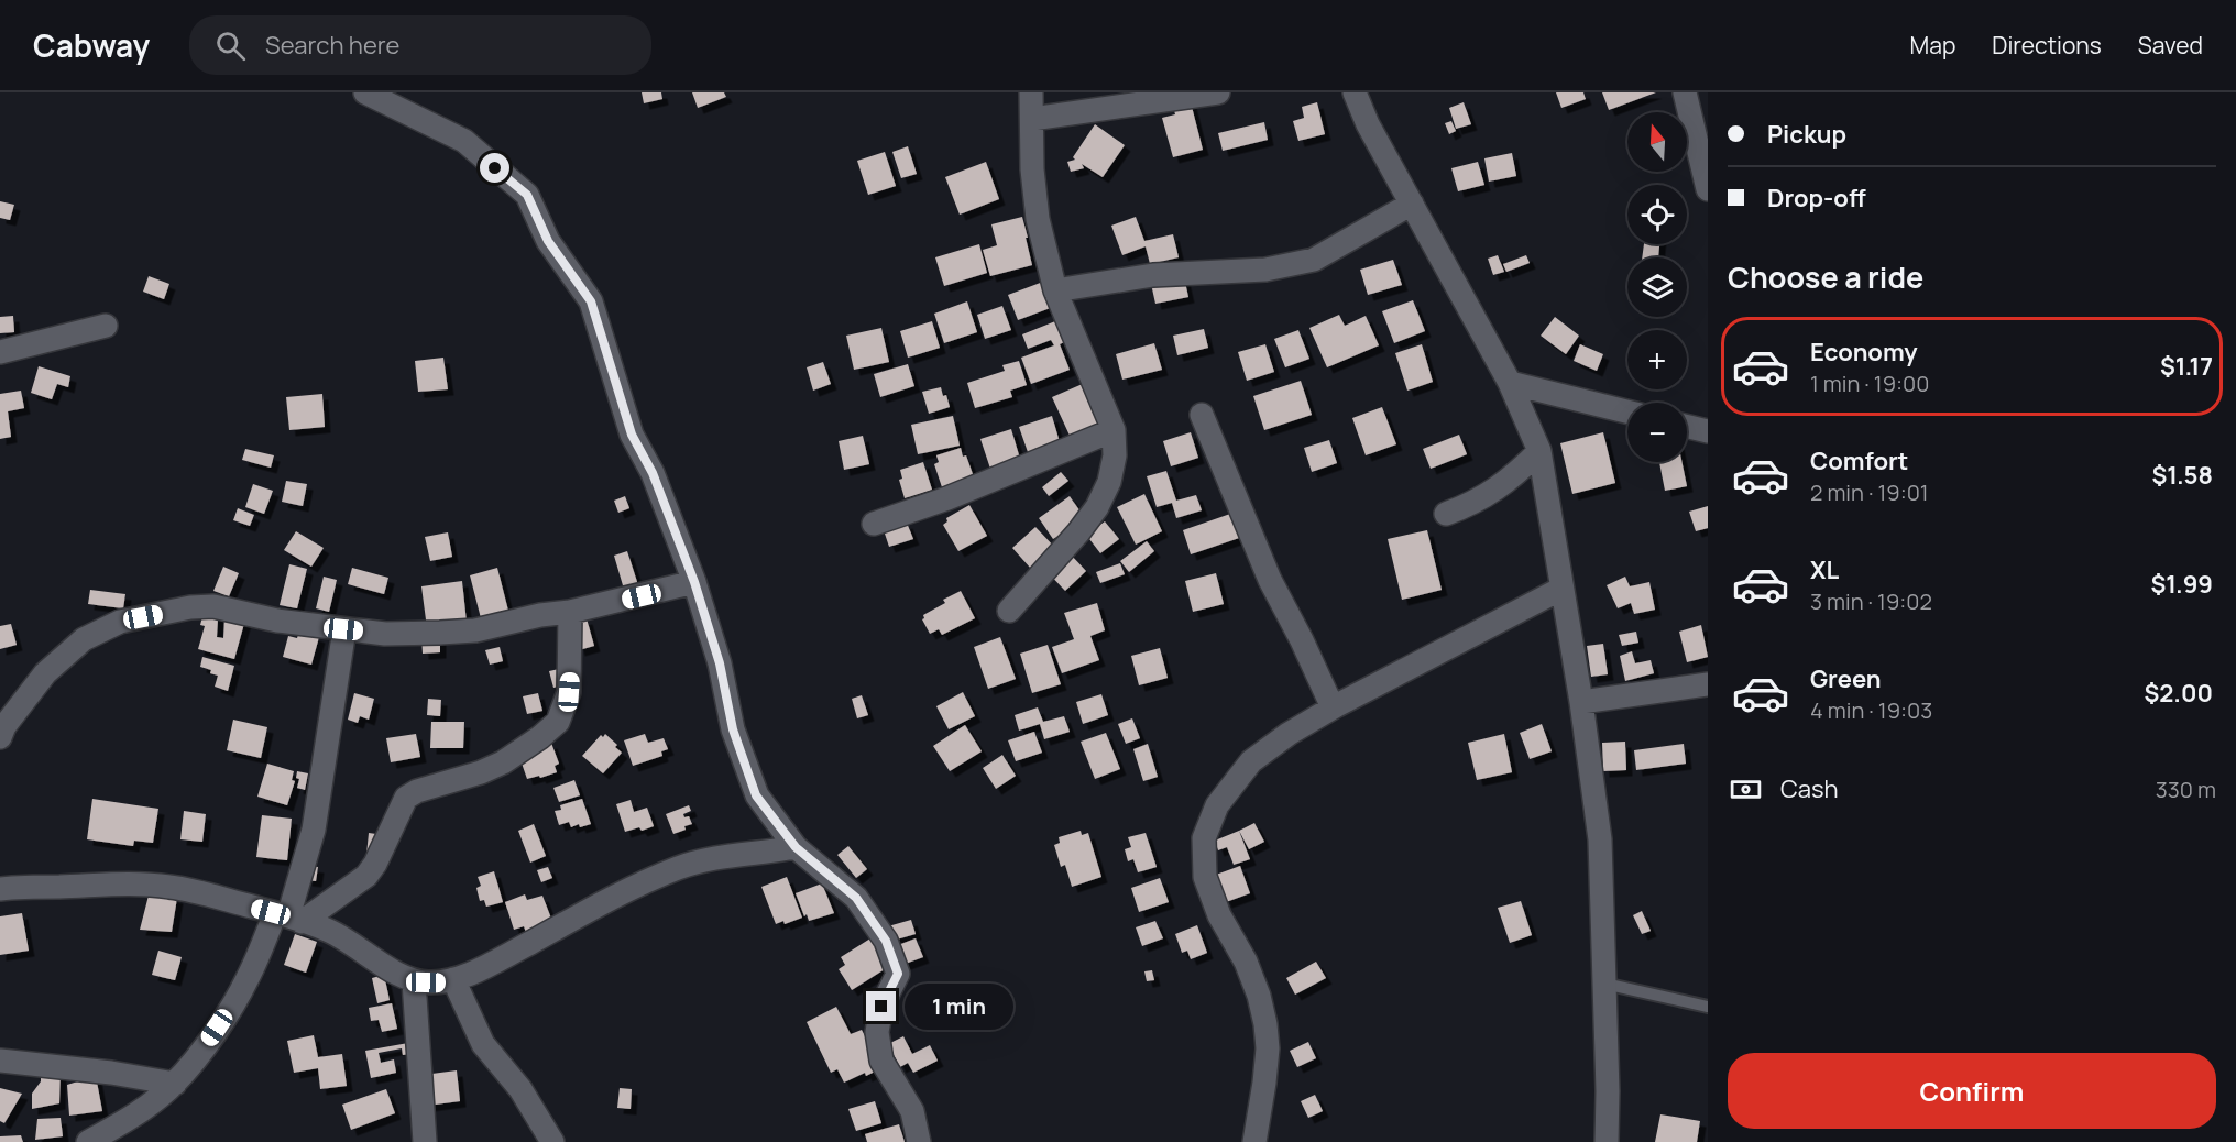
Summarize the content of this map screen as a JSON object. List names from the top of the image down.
{
  "north": "top",
  "page": {
    "header": "Cabway",
    "search": "Search here",
    "nav": ["Map", "Directions", "Saved"],
    "banner": ["Pickup", "Drop-off"],
    "map_buttons": ["+", "−"],
    "heading": "Choose a ride",
    "list": [
      {
        "name": "Economy",
        "note": "1 min · 19:00",
        "value": "$1.17"
      },
      {
        "name": "Comfort",
        "note": "2 min · 19:01",
        "value": "$1.58"
      },
      {
        "name": "XL",
        "note": "3 min · 19:02",
        "value": "$1.99"
      },
      {
        "name": "Green",
        "note": "4 min · 19:03",
        "value": "$2.00"
      }
    ],
    "pay": ["Cash", "330 m"],
    "bubble": "1 min",
    "buttons": "Confirm"
  }
}
